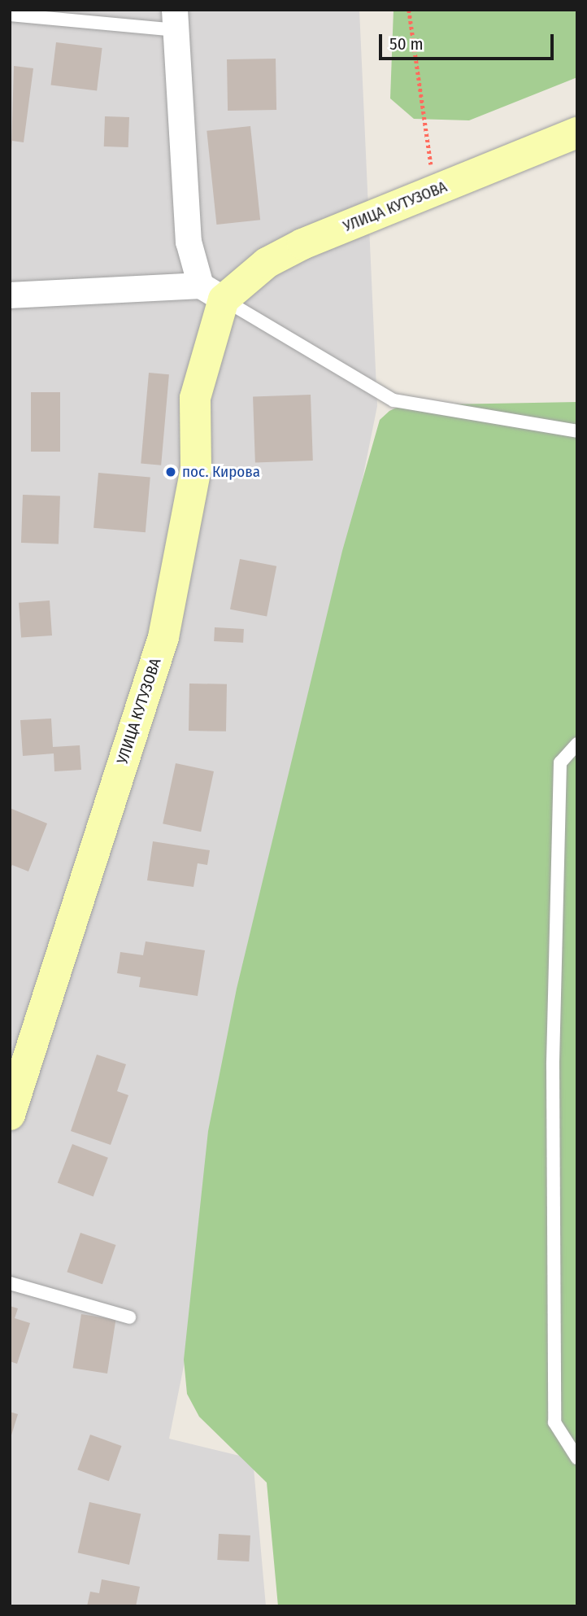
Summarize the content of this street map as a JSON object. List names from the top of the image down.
{
  "streets": {
    "main road": ["УЛИЦА КУТУЗОВА"]
  },
  "places": ["пос. Кирова"],
  "scale_bar": "50 m"
}
